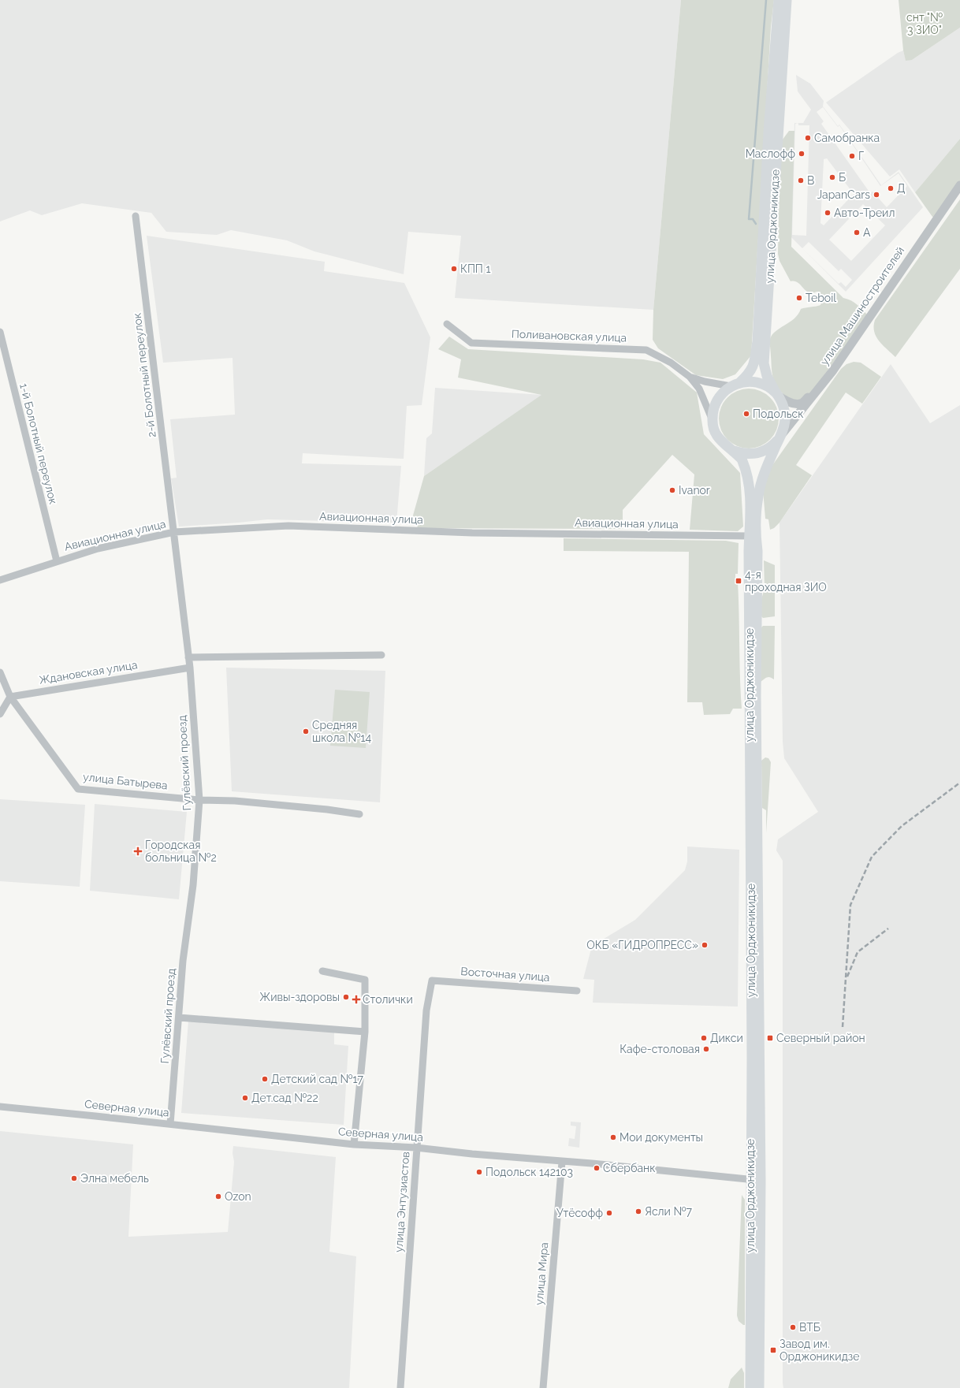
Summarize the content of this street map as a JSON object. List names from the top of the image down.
{
  "streets": {
    "main road": ["улица Орджоникидзе"],
    "street": [
      "улица Машиностроителей",
      "Поливановская улица",
      "2-й Болотный переулок",
      "1-й Болотный переулок",
      "Авиационная улица",
      "Ждановская улица",
      "Гулёвский проезд",
      "улица Батырева",
      "Восточная улица",
      "Северная улица",
      "улица Энтузиастов",
      "улица Мира"
    ]
  },
  "crossings": [
    ["улица Орджоникидзе", "улица Машиностроителей"],
    ["улица Орджоникидзе", "Авиационная улица"],
    ["улица Орджоникидзе", "Северная улица"],
    ["2-й Болотный переулок", "Авиационная улица"],
    ["2-й Болотный переулок", "Гулёвский проезд"],
    ["1-й Болотный переулок", "Авиационная улица"],
    ["Авиационная улица", "Гулёвский проезд"],
    ["Ждановская улица", "Гулёвский проезд"],
    ["Ждановская улица", "улица Батырева"],
    ["Гулёвский проезд", "улица Батырева"],
    ["Гулёвский проезд", "Северная улица"],
    ["Восточная улица", "улица Энтузиастов"],
    ["Северная улица", "улица Энтузиастов"],
    ["Северная улица", "улица Мира"]
  ],
  "parks": ["снт \"№ 3 ЗИО\""],
  "places": {
    "other": [
      "Самобранка",
      "Маслофф",
      "Г",
      "Б",
      "В",
      "Д",
      "JapanCars",
      "Авто-Треил",
      "А",
      "КПП 1",
      "Teboil",
      "Подольск",
      "Ivanor",
      "Средняя школа №14",
      "ОКБ «ГИДРОПРЕСС»",
      "Живы-здоровы",
      "Дикси",
      "Кафе-столовая",
      "Детский сад №17",
      "Дет.сад №22",
      "Мои документы",
      "Сбербанк",
      "Подольск 142103",
      "Элна мебель",
      "Ozon",
      "Ясли №7",
      "Утёсофф",
      "ВТБ"
    ],
    "transit": ["4-я проходная ЗИО", "Северный район", "Завод им. Орджоникидзе"],
    "health": ["Городская больница №2", "Столички"]
  }
}
